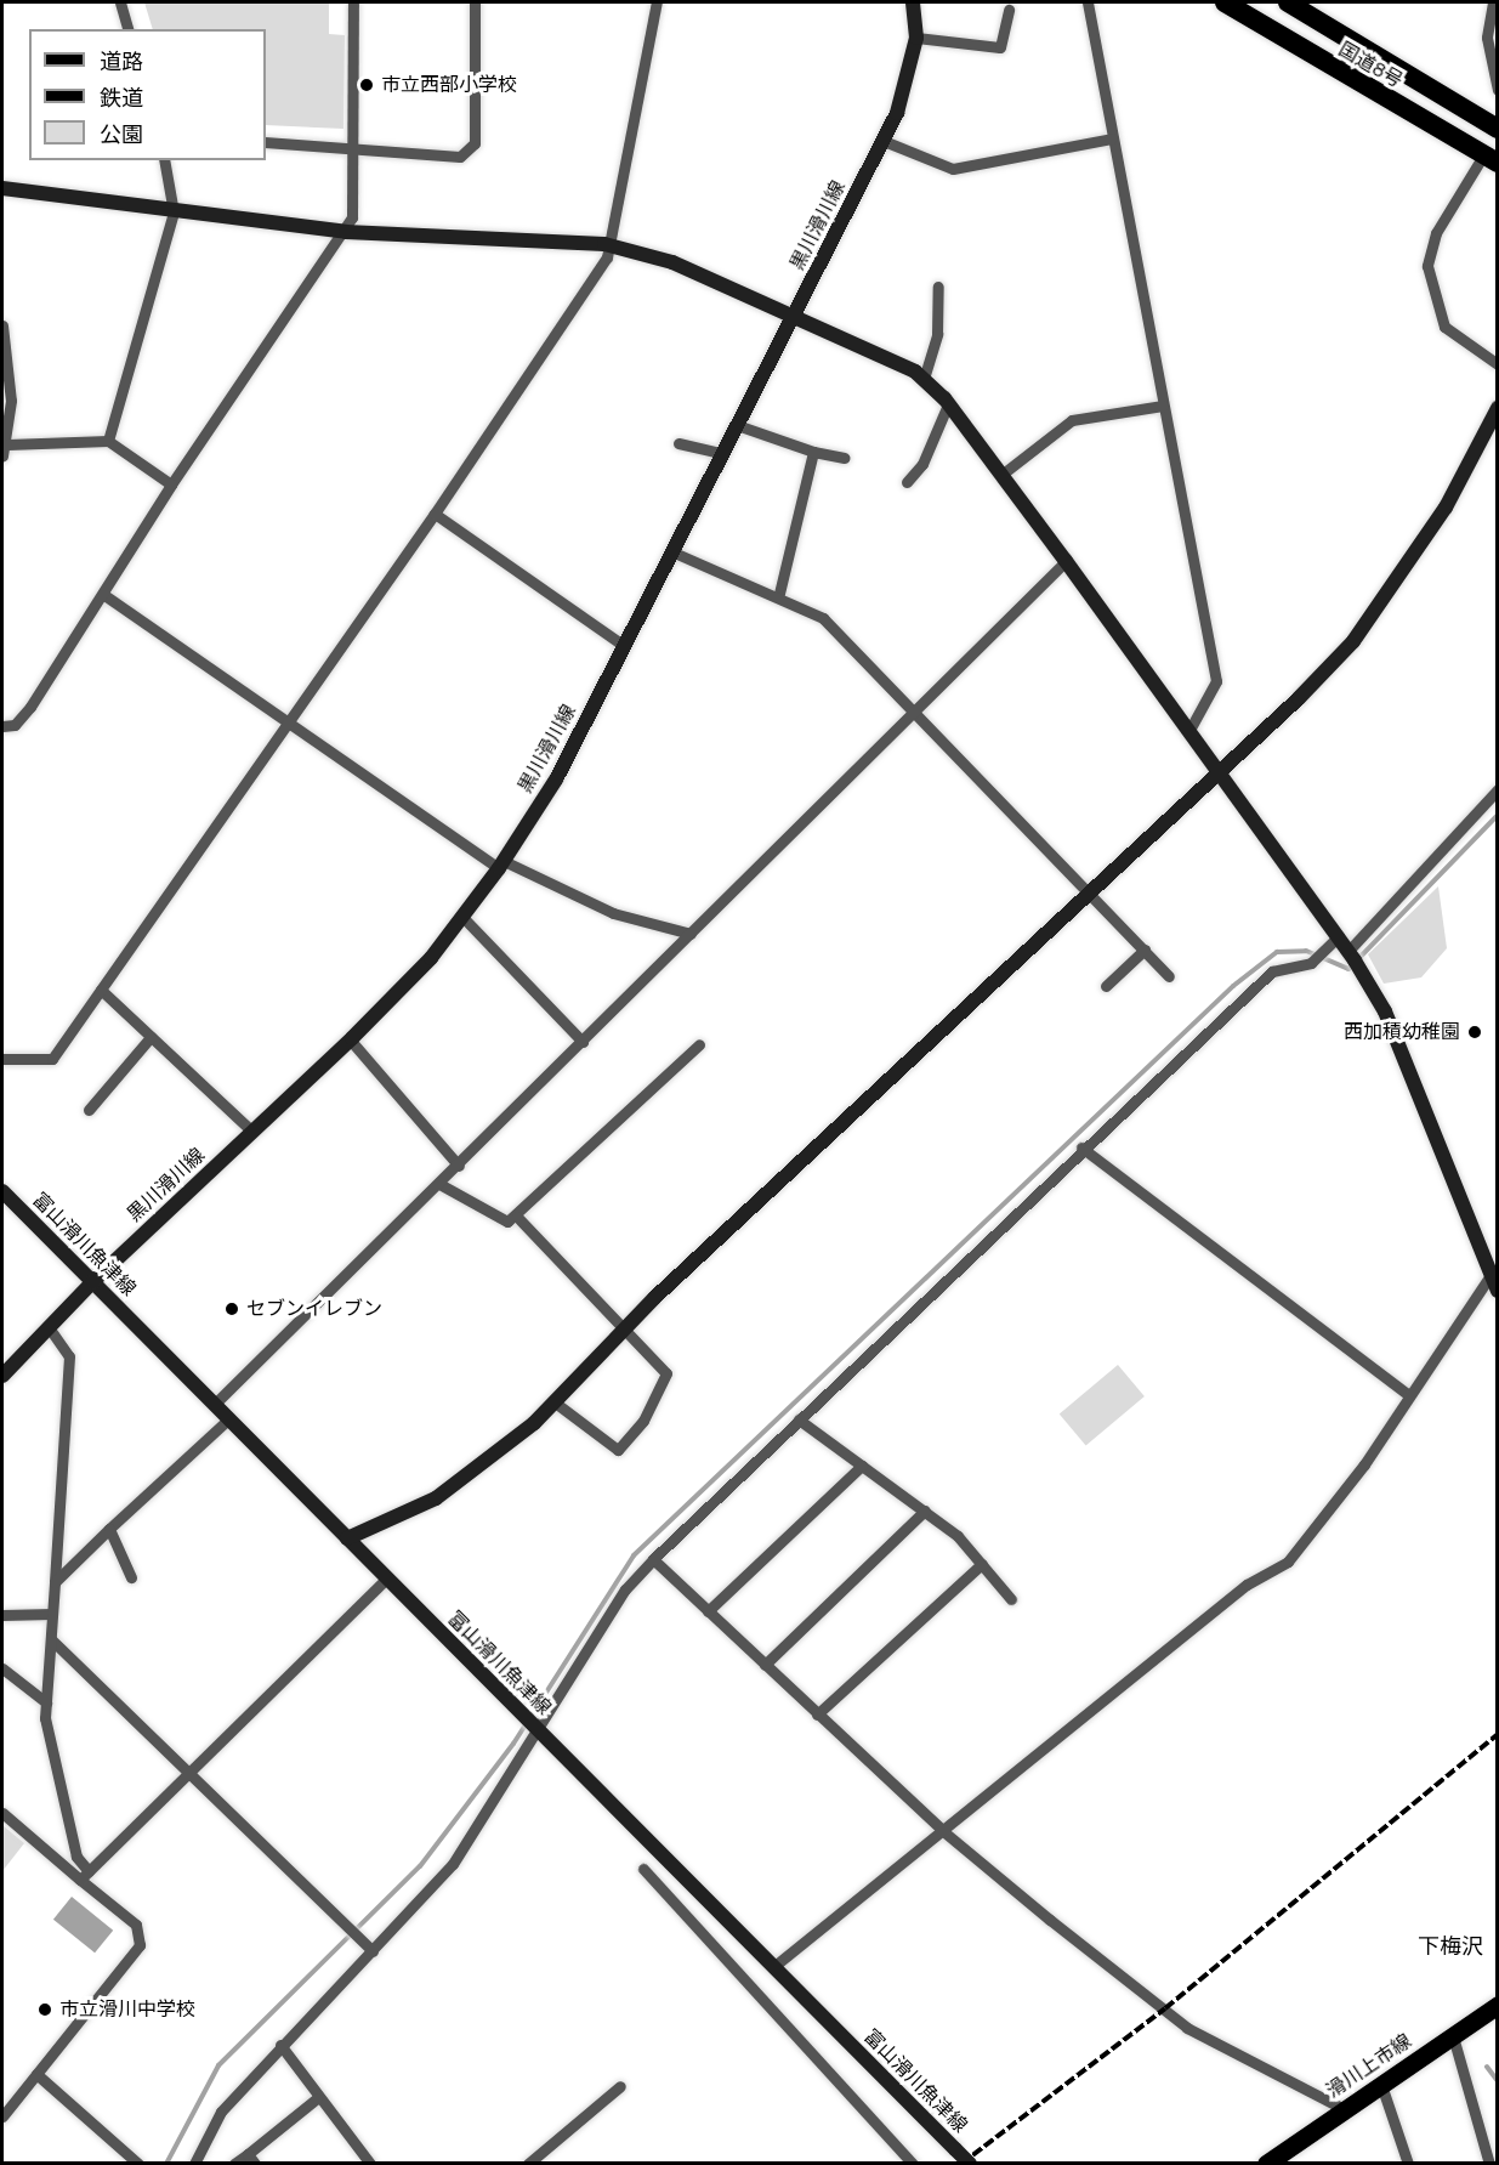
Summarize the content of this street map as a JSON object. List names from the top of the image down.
{
  "streets": {
    "highway": ["国道8号"],
    "main road": ["滑川上市線"],
    "street": ["黒川滑川線", "富山滑川魚津線"]
  },
  "crossings": [
    ["黒川滑川線", "富山滑川魚津線"]
  ],
  "districts": ["下梅沢"],
  "places": [
    "市立西部小学校",
    "西加積幼稚園",
    "セブンイレブン",
    "市立滑川中学校"
  ],
  "legend": ["道路", "鉄道", "公園"]
}
